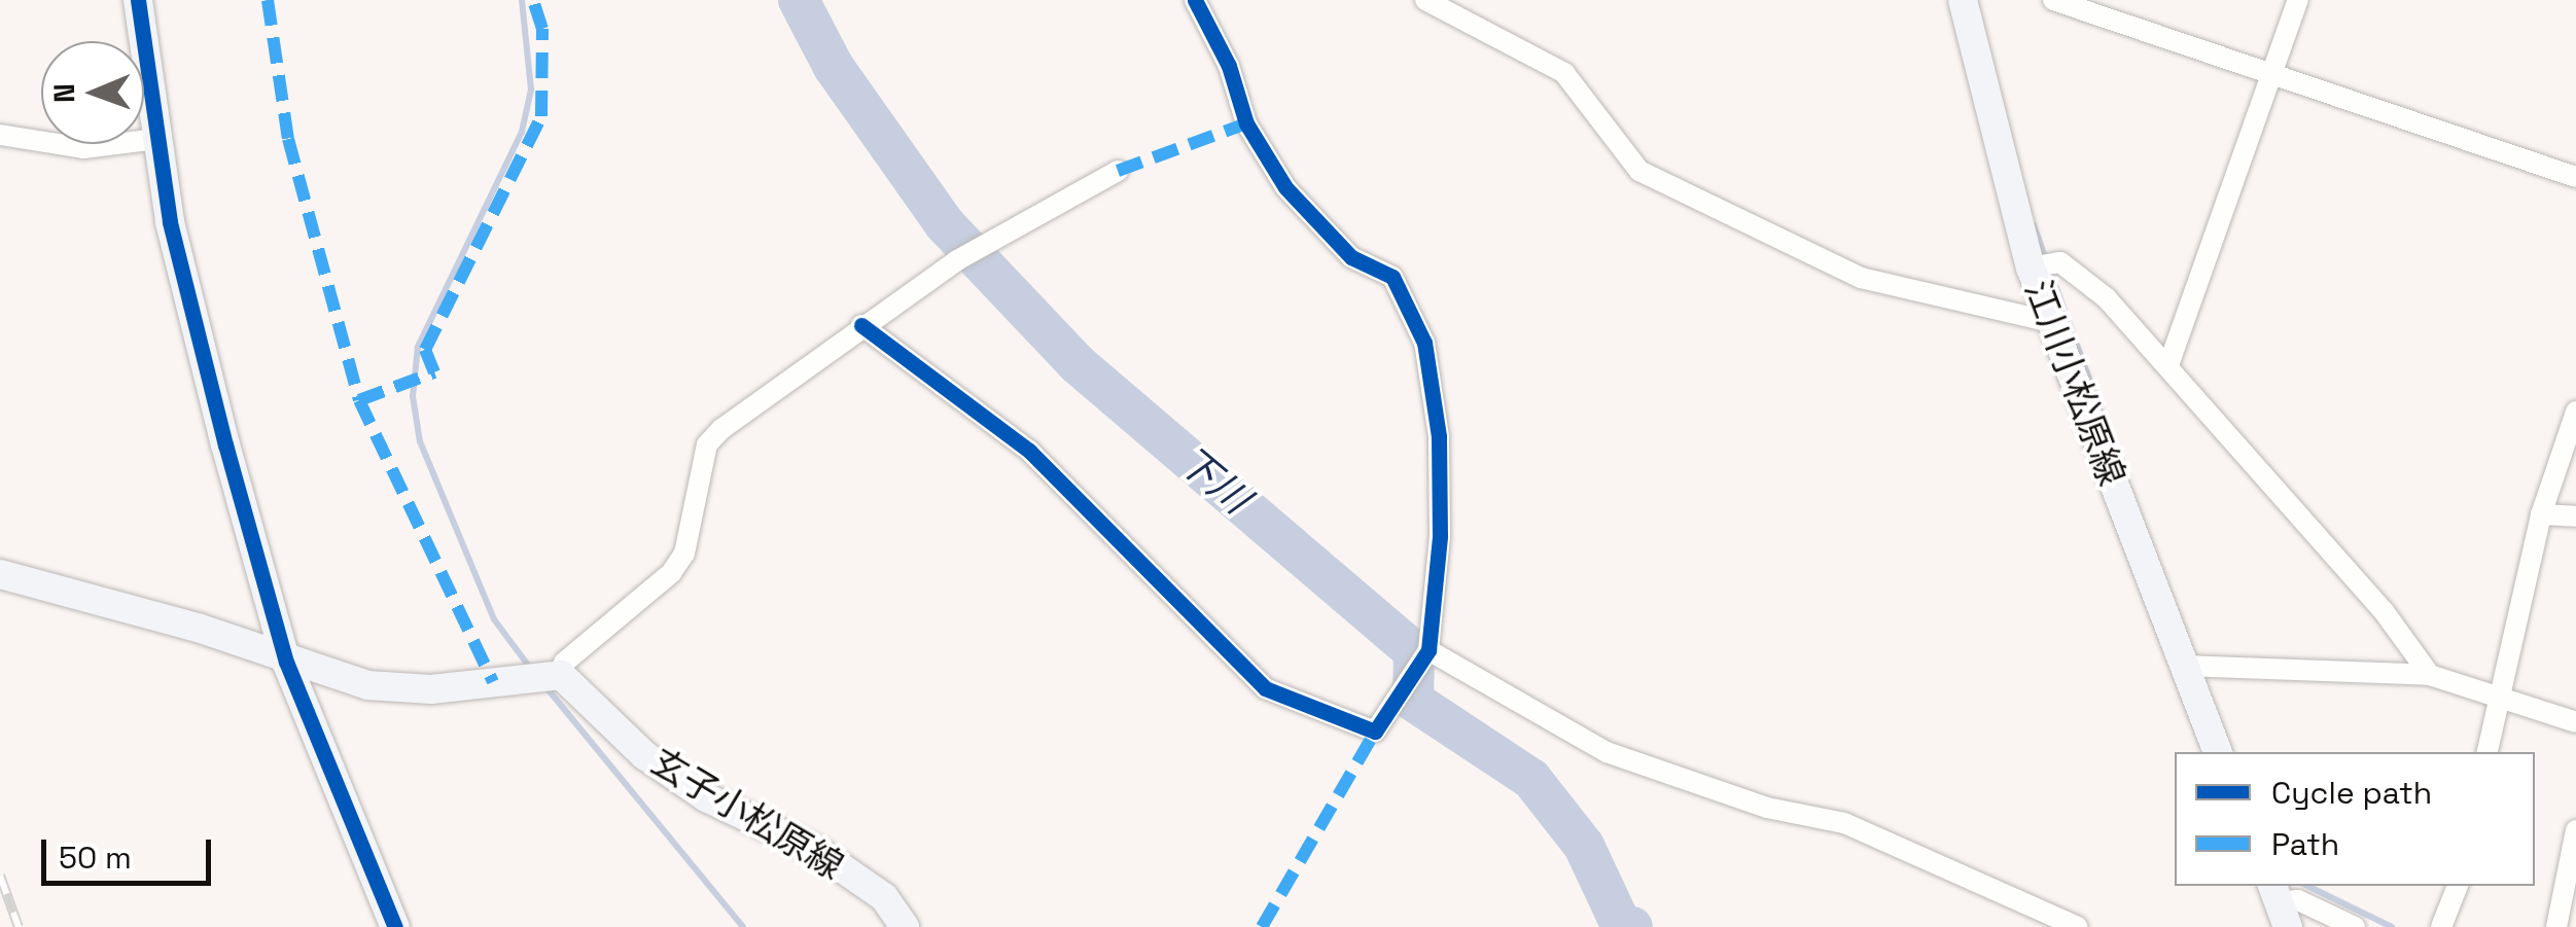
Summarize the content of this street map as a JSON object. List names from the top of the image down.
{
  "streets": {
    "main road": ["江川小松原線", "玄子小松原線"]
  },
  "water": ["下川"],
  "legend": ["Cycle path", "Path"],
  "scale_bar": "50 m",
  "north": "left"
}
